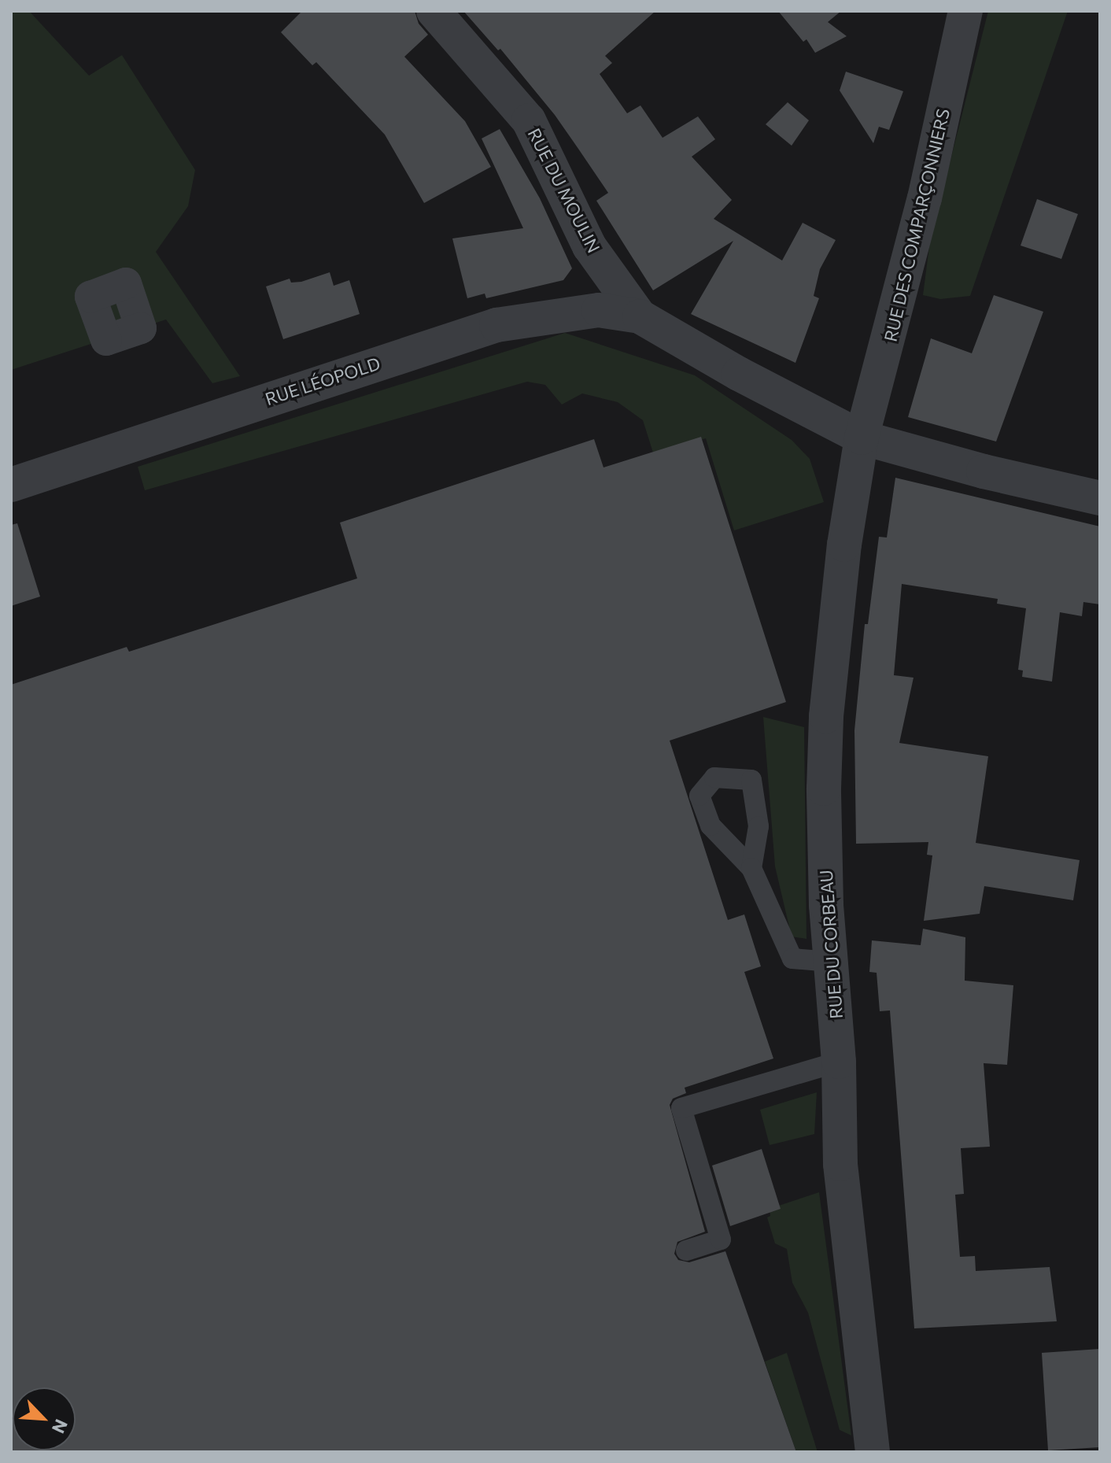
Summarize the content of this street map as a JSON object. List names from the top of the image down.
{
  "streets": {
    "street": [
      "RUE DU MOULIN",
      "RUE DES COMPARÇONNIERS",
      "RUE LÉOPOLD",
      "RUE DU CORBEAU"
    ]
  },
  "crossings": [
    ["RUE DU MOULIN", "RUE LÉOPOLD"],
    ["RUE DES COMPARÇONNIERS", "RUE DU CORBEAU"]
  ],
  "north": "bottom right"
}
